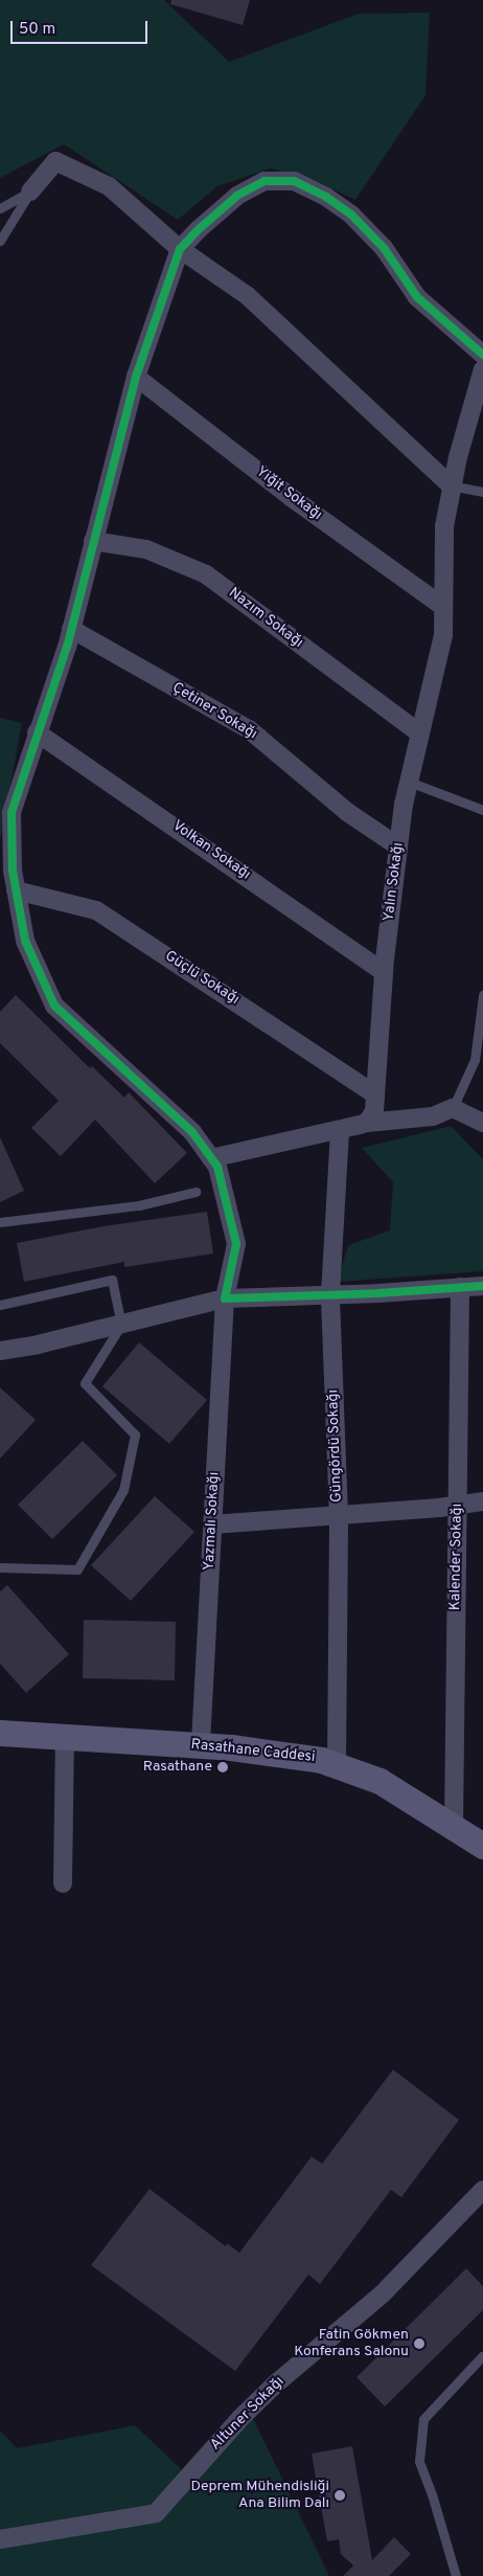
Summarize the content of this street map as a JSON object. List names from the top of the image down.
{
  "streets": {
    "street": [
      "Yiğit Sokağı",
      "Nazım Sokağı",
      "Çetiner Sokağı",
      "Volkan Sokağı",
      "Yalın Sokağı",
      "Güçlü Sokağı",
      "Güngördü Sokağı",
      "Yazmalı Sokağı",
      "Kalender Sokağı",
      "Rasathane Caddesi",
      "Altuner Sokağı"
    ]
  },
  "crossings": [
    ["Yiğit Sokağı", "Yalın Sokağı"],
    ["Yiğit Sokağı", "Yazmalı Sokağı"],
    ["Nazım Sokağı", "Yalın Sokağı"],
    ["Nazım Sokağı", "Yazmalı Sokağı"],
    ["Çetiner Sokağı", "Yalın Sokağı"],
    ["Çetiner Sokağı", "Yazmalı Sokağı"],
    ["Volkan Sokağı", "Yalın Sokağı"],
    ["Volkan Sokağı", "Yazmalı Sokağı"],
    ["Yalın Sokağı", "Güçlü Sokağı"],
    ["Güçlü Sokağı", "Yazmalı Sokağı"],
    ["Güngördü Sokağı", "Rasathane Caddesi"],
    ["Yazmalı Sokağı", "Rasathane Caddesi"],
    ["Kalender Sokağı", "Rasathane Caddesi"]
  ],
  "places": ["Rasathane", "Fatin Gökmen Konferans Salonu", "Deprem Mühendisliği Ana Bilim Dalı"],
  "scale_bar": "50 m"
}
